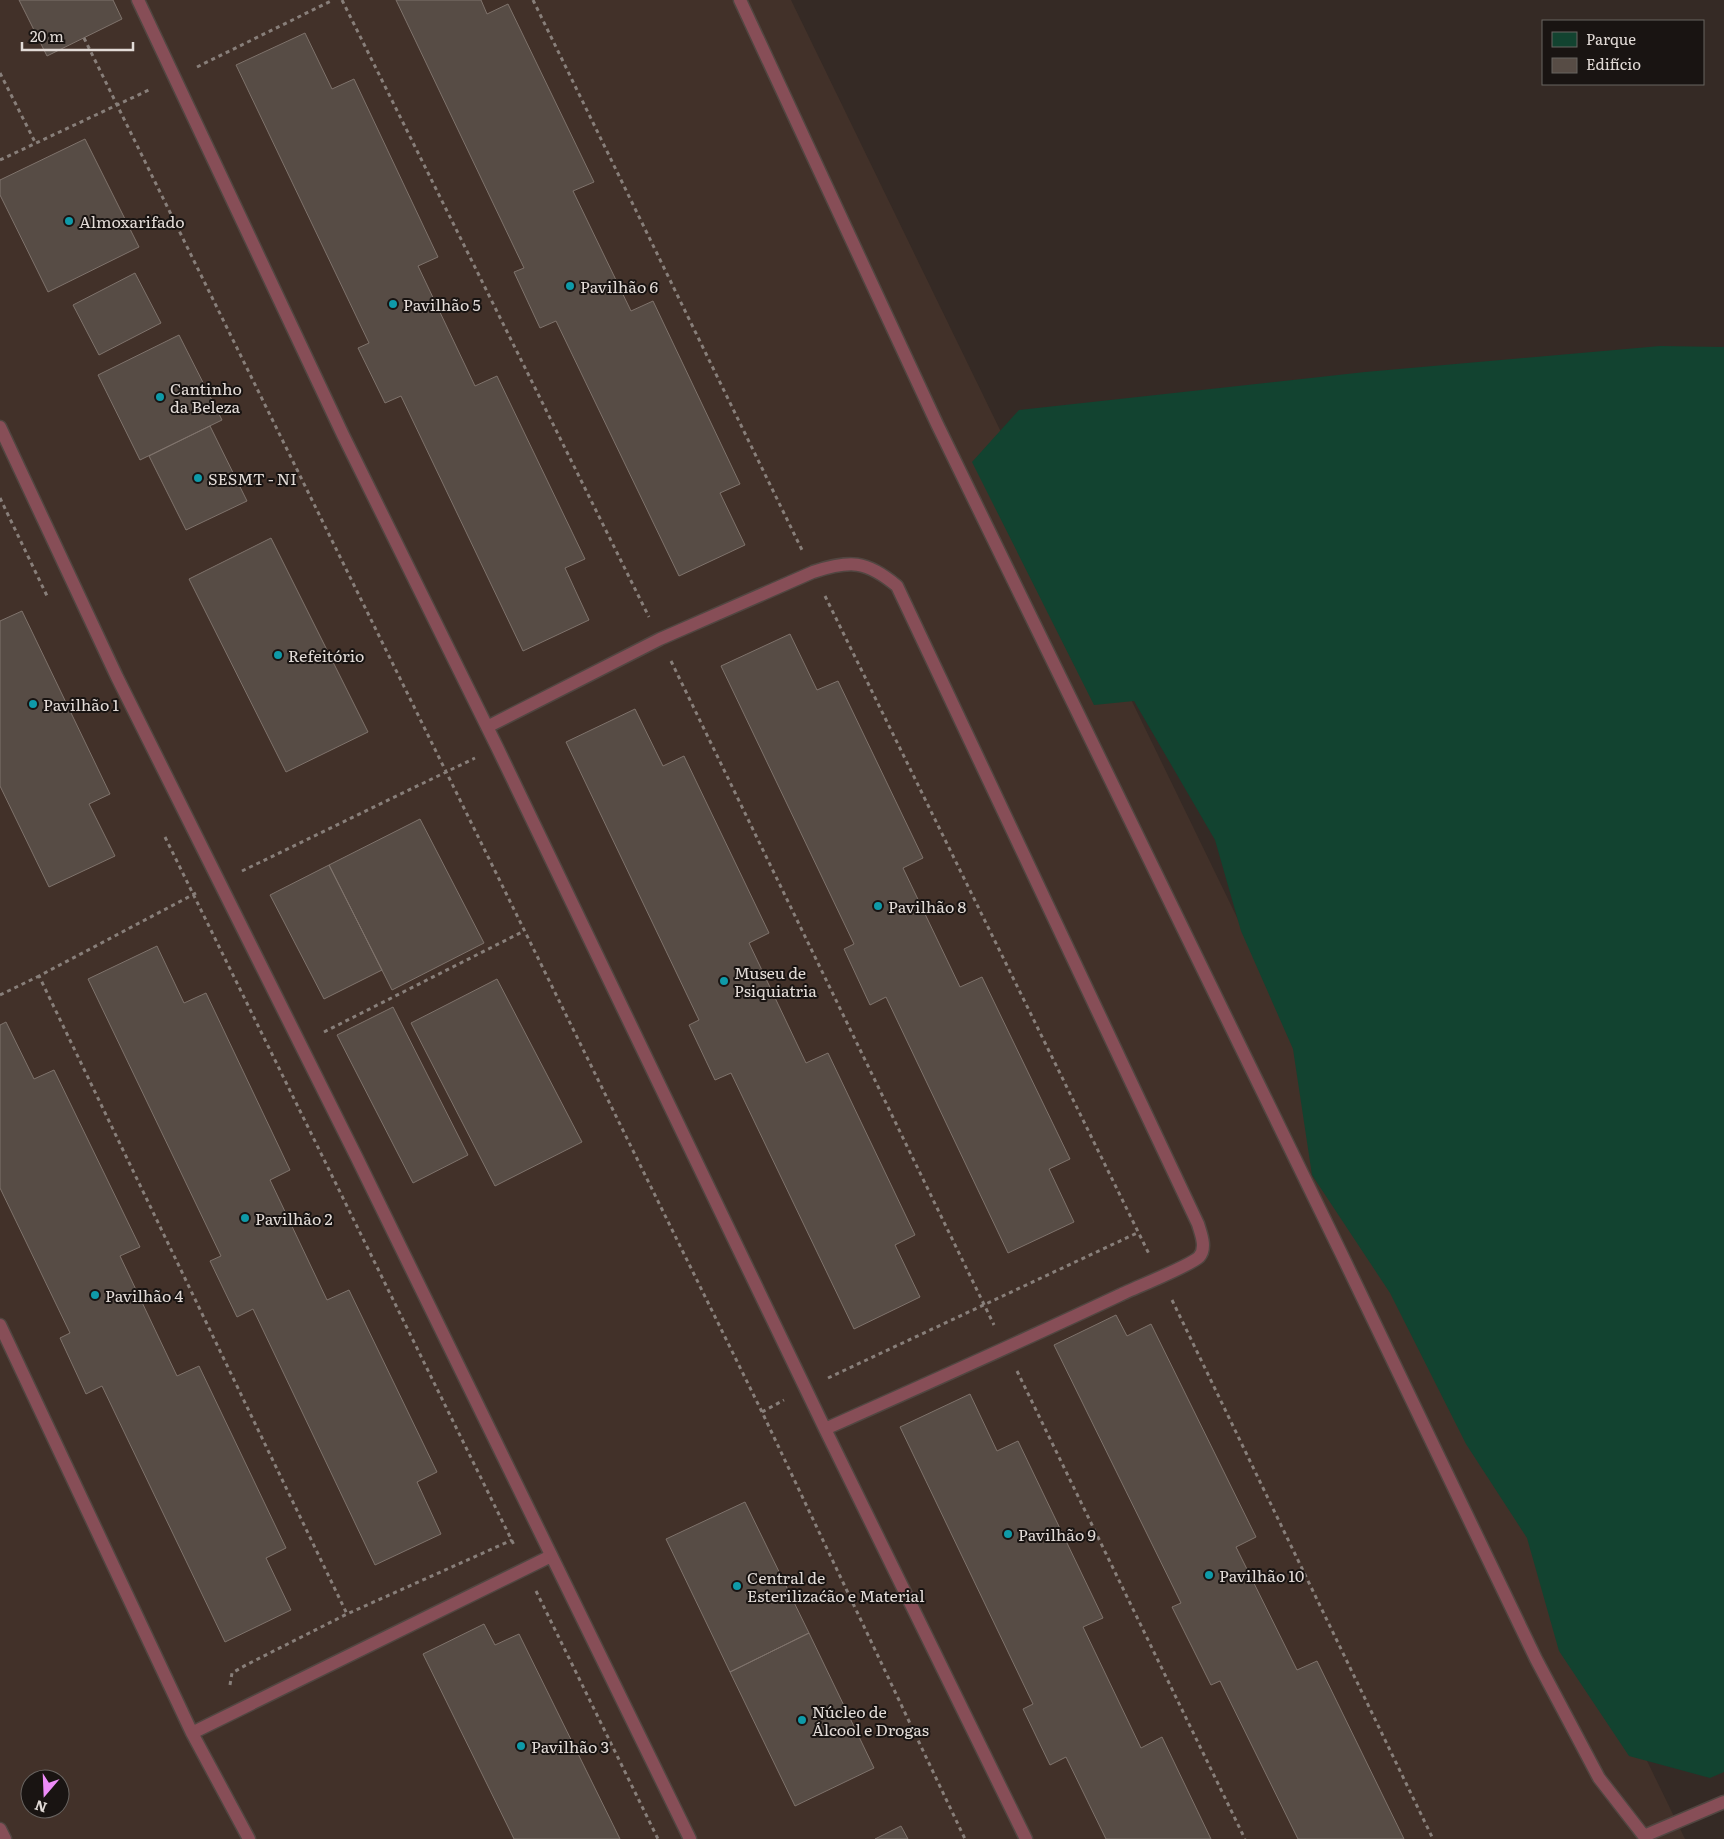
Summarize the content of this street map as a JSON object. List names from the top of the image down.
{
  "places": [
    "Almoxarifado",
    "Pavilhão 6",
    "Pavilhão 5",
    "Cantinho da Beleza",
    "SESMT - NI",
    "Refeitório",
    "Pavilhão 1",
    "Pavilhão 8",
    "Museu de Psiquiatria",
    "Pavilhão 2",
    "Pavilhão 4",
    "Pavilhão 9",
    "Pavilhão 10",
    "Central de Esterilizaćão e Material",
    "Núcleo de Álcool e Drogas",
    "Pavilhão 3"
  ],
  "legend": ["Parque", "Edifício"],
  "scale_bar": "20 m",
  "north": "bottom"
}
